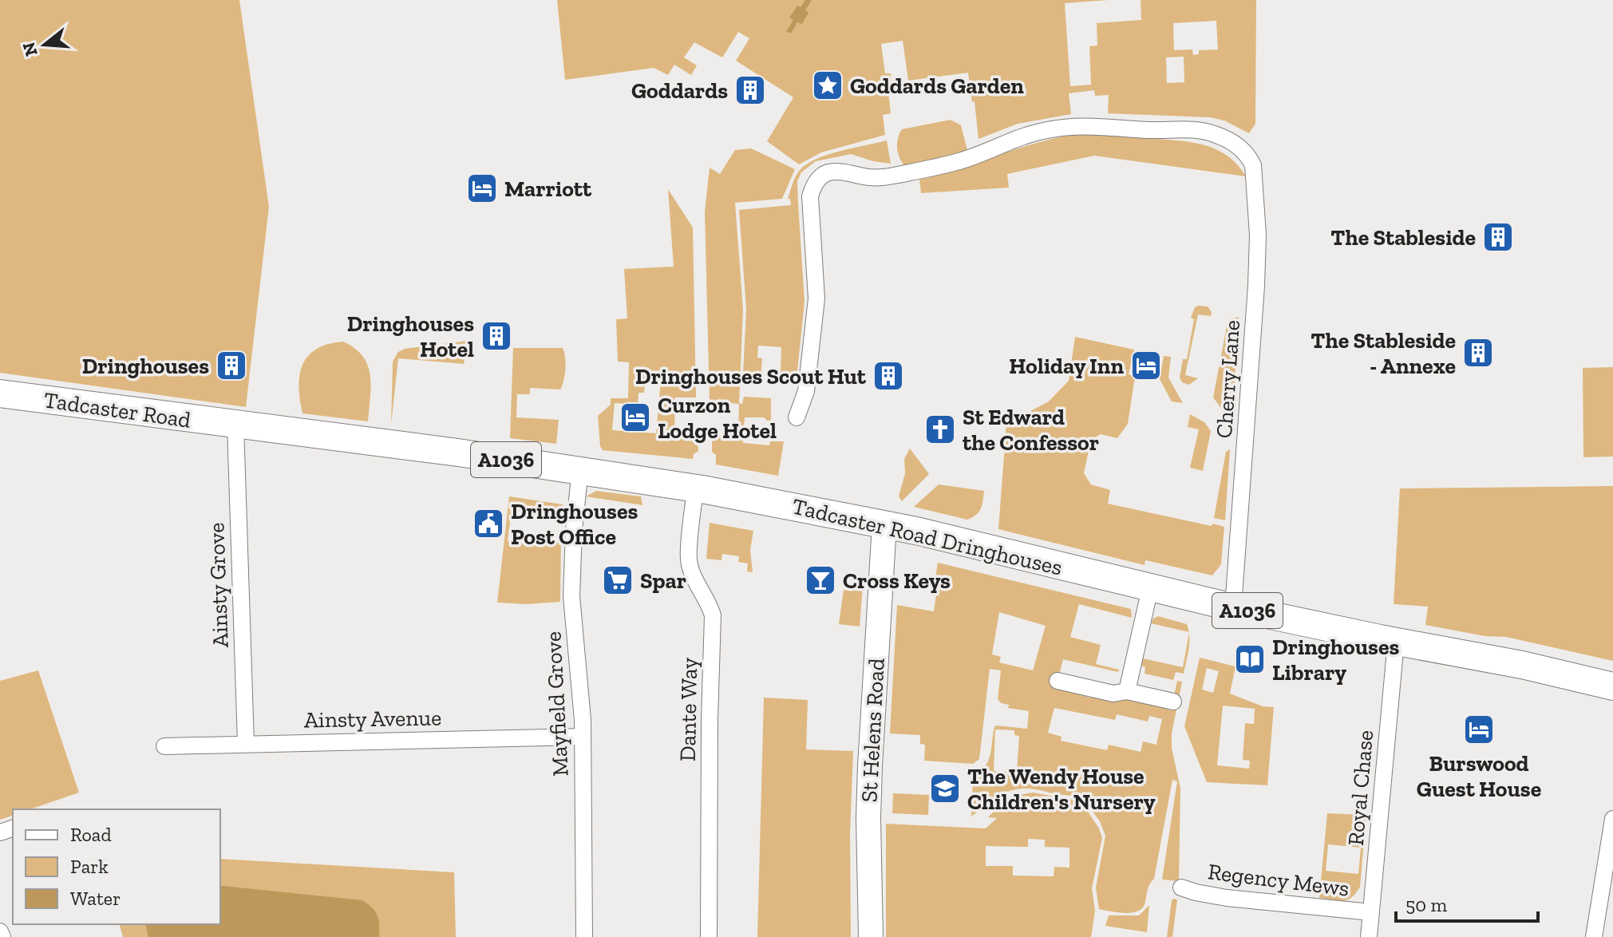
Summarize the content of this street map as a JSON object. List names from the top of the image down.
{
  "streets": {
    "main road": ["Tadcaster Road", "A1036", "Tadcaster Road Dringhouses"],
    "street": [
      "Cherry Lane",
      "Ainsty Grove",
      "Mayfield Grove",
      "Dante Way",
      "Ainsty Avenue",
      "St Helens Road",
      "Royal Chase",
      "Regency Mews"
    ]
  },
  "crossings": [
    ["Cherry Lane", "Tadcaster Road Dringhouses"],
    ["Tadcaster Road", "Tadcaster Road Dringhouses"],
    ["Tadcaster Road", "Ainsty Grove"],
    ["Tadcaster Road Dringhouses", "Ainsty Grove"],
    ["Tadcaster Road Dringhouses", "Mayfield Grove"],
    ["Tadcaster Road Dringhouses", "Dante Way"],
    ["Tadcaster Road Dringhouses", "St Helens Road"],
    ["Tadcaster Road Dringhouses", "Royal Chase"],
    ["Ainsty Grove", "Ainsty Avenue"],
    ["Mayfield Grove", "Ainsty Avenue"],
    ["Royal Chase", "Regency Mews"]
  ],
  "places": {
    "place": ["Goddards Garden"],
    "building": [
      "Goddards",
      "The Stableside",
      "Dringhouses Hotel",
      "The Stableside - Annexe",
      "Dringhouses",
      "Dringhouses Scout Hut"
    ],
    "hotel": [
      "Marriott",
      "Holiday Inn",
      "Curzon Lodge Hotel",
      "Burswood Guest House"
    ],
    "church": ["St Edward the Confessor"],
    "public building": ["Dringhouses Post Office"],
    "supermarket": ["Spar"],
    "bar": ["Cross Keys"],
    "library": ["Dringhouses Library"],
    "school or university": ["The Wendy House Children's Nursery"]
  },
  "legend": ["Road", "Park", "Water"],
  "scale_bar": "50 m",
  "north": "left"
}
